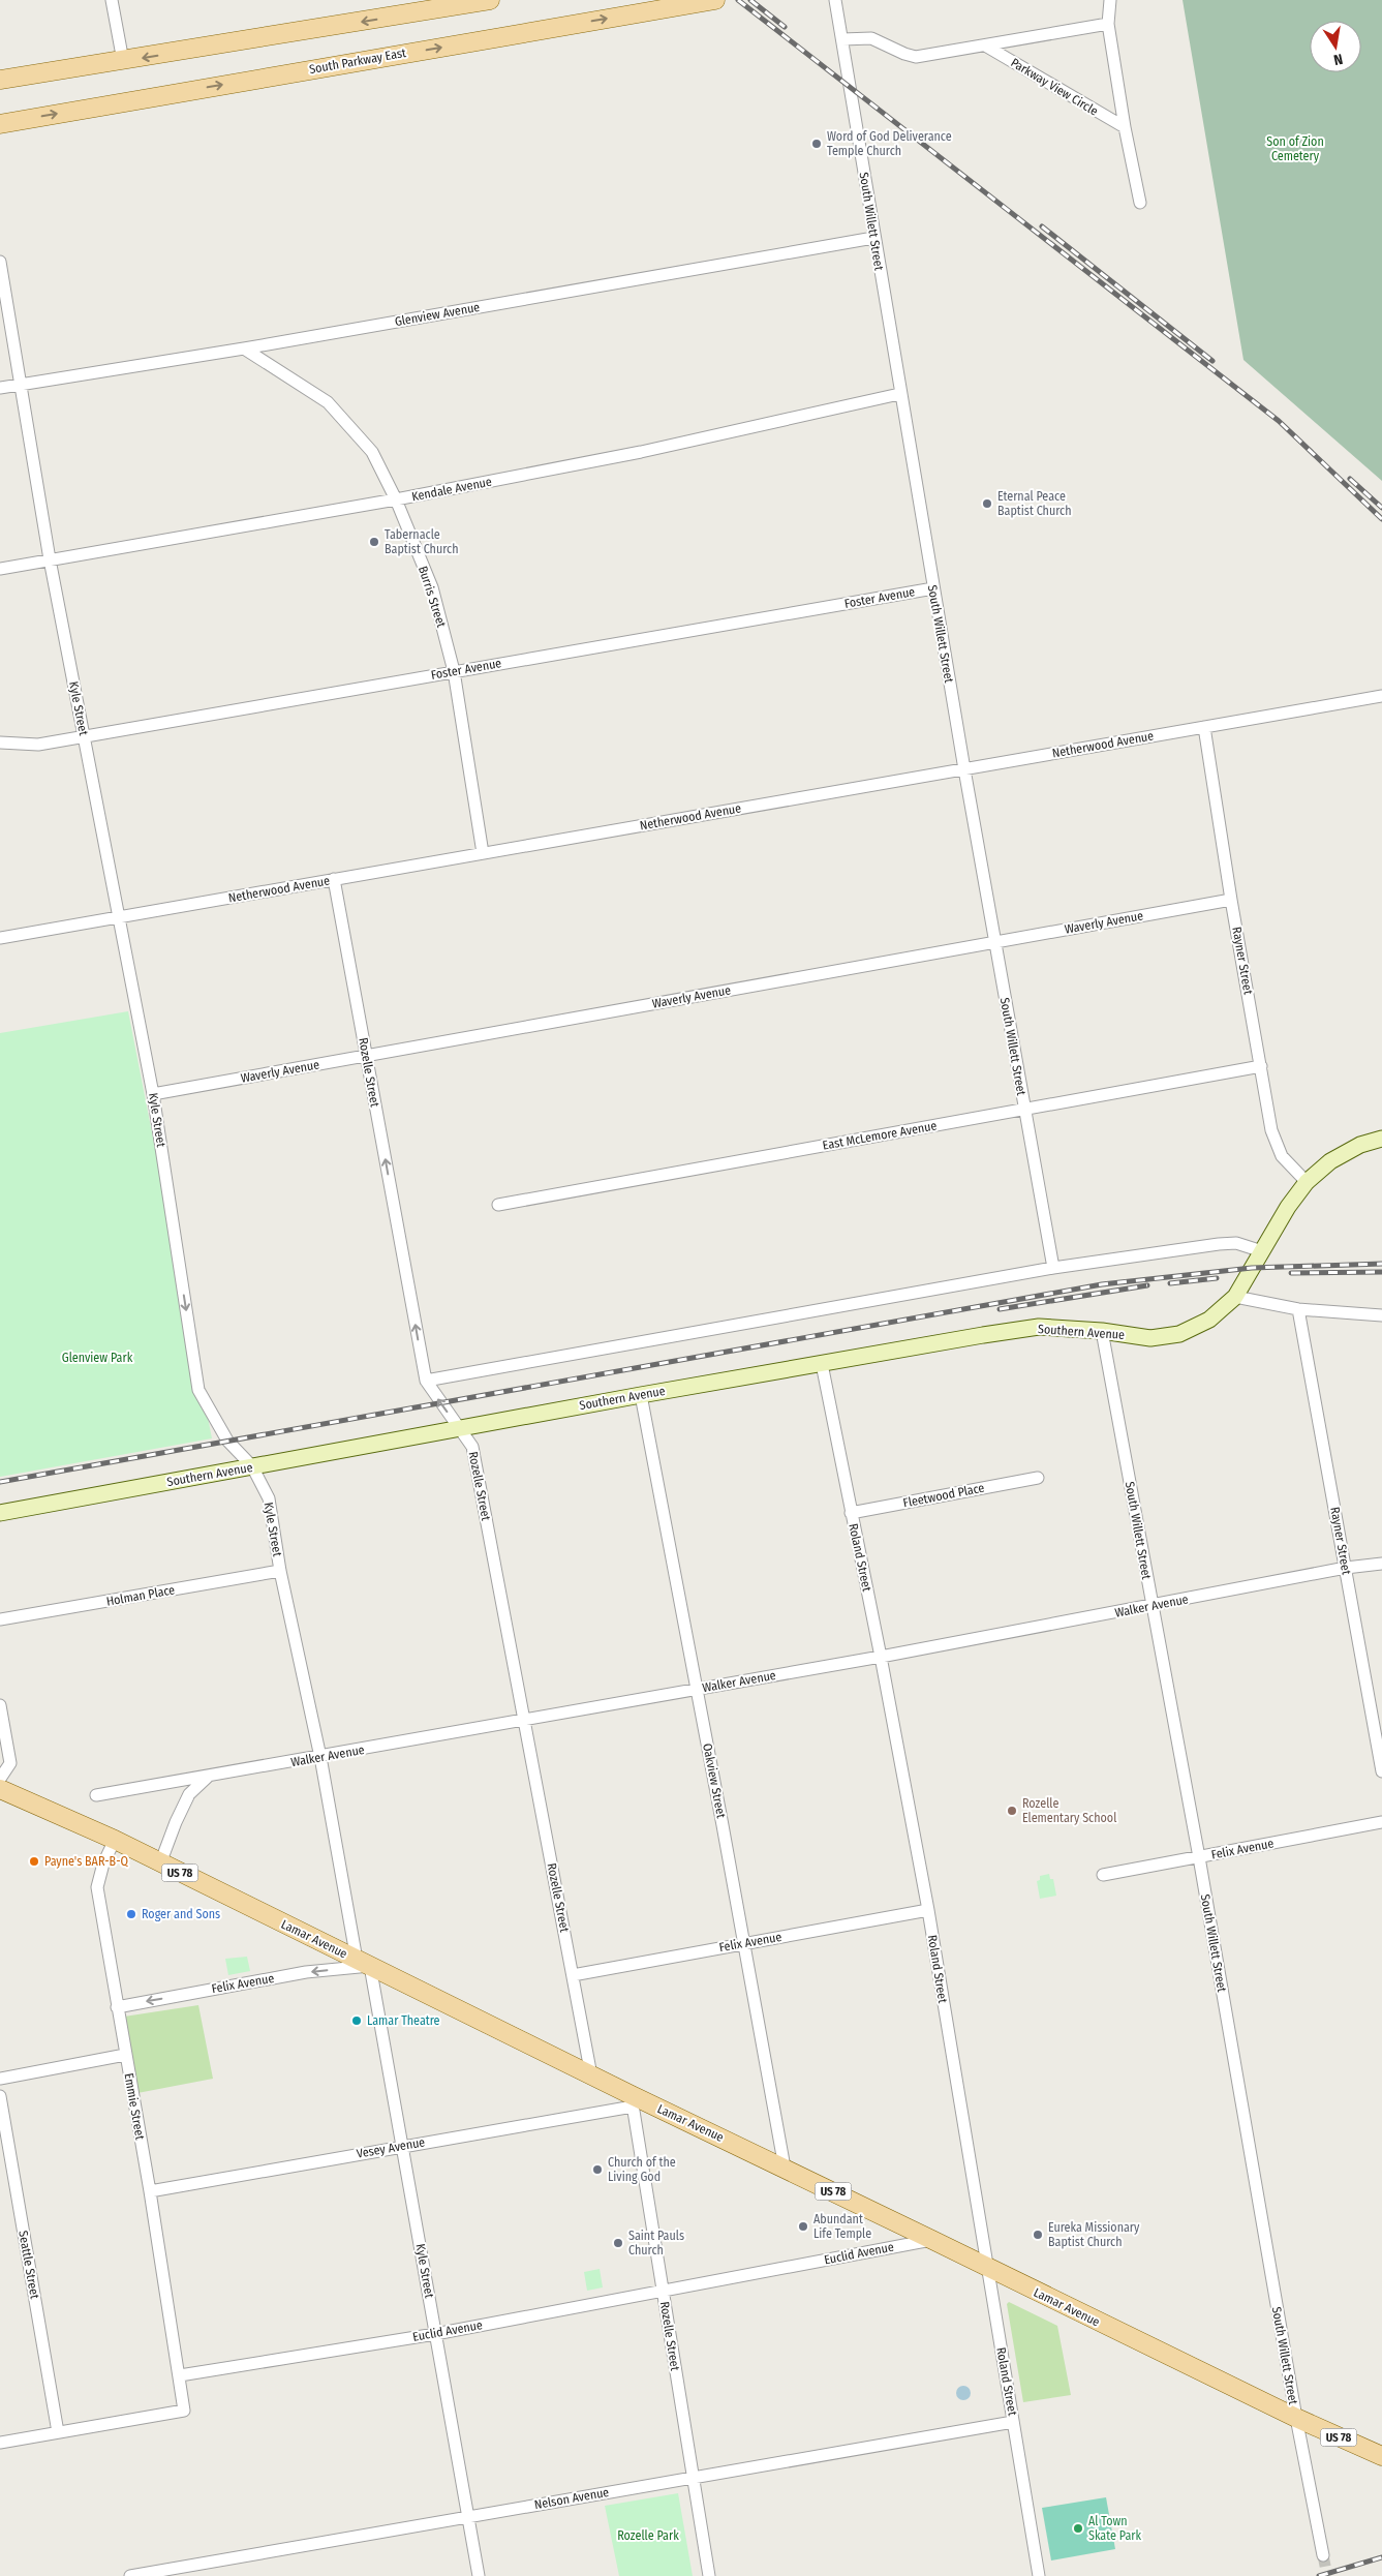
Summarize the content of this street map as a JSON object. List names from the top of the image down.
{
  "streets": {
    "main road": [
      "South Parkway East",
      "Southern Avenue",
      "US 78",
      "Lamar Avenue"
    ],
    "street": [
      "Parkway View Circle",
      "South Willett Street",
      "Glenview Avenue",
      "Kendale Avenue",
      "Burris Street",
      "Foster Avenue",
      "Kyle Street",
      "Netherwood Avenue",
      "Waverly Avenue",
      "Rayner Street",
      "Rozelle Street",
      "East McLemore Avenue",
      "Fleetwood Place",
      "Roland Street",
      "Holman Place",
      "Walker Avenue",
      "Oakview Street",
      "Felix Avenue",
      "Emmie Street",
      "Vesey Avenue",
      "Euclid Avenue",
      "Seattle Street",
      "Nelson Avenue"
    ]
  },
  "crossings": [
    ["Parkway View Circle", "South Willett Street"],
    ["South Willett Street", "Glenview Avenue"],
    ["South Willett Street", "Kendale Avenue"],
    ["South Willett Street", "Foster Avenue"],
    ["South Willett Street", "Netherwood Avenue"],
    ["South Willett Street", "Waverly Avenue"],
    ["South Willett Street", "East McLemore Avenue"],
    ["South Willett Street", "Southern Avenue"],
    ["South Willett Street", "Walker Avenue"],
    ["South Willett Street", "Felix Avenue"],
    ["South Willett Street", "Lamar Avenue"],
    ["Glenview Avenue", "Burris Street"],
    ["Glenview Avenue", "Kyle Street"],
    ["Kendale Avenue", "Burris Street"],
    ["Kendale Avenue", "Kyle Street"],
    ["Burris Street", "Foster Avenue"],
    ["Burris Street", "Netherwood Avenue"],
    ["Foster Avenue", "Kyle Street"],
    ["Kyle Street", "Netherwood Avenue"],
    ["Kyle Street", "Waverly Avenue"],
    ["Kyle Street", "Southern Avenue"],
    ["Kyle Street", "Holman Place"],
    ["Kyle Street", "Walker Avenue"],
    ["Kyle Street", "Felix Avenue"],
    ["Kyle Street", "Lamar Avenue"],
    ["Kyle Street", "Vesey Avenue"],
    ["Kyle Street", "Euclid Avenue"],
    ["Kyle Street", "Nelson Avenue"],
    ["Netherwood Avenue", "Rayner Street"],
    ["Netherwood Avenue", "Rozelle Street"],
    ["Waverly Avenue", "Rayner Street"],
    ["Waverly Avenue", "Rozelle Street"],
    ["Rayner Street", "East McLemore Avenue"],
    ["Rayner Street", "Walker Avenue"],
    ["Rozelle Street", "Southern Avenue"],
    ["Rozelle Street", "Walker Avenue"],
    ["Rozelle Street", "Felix Avenue"],
    ["Rozelle Street", "Lamar Avenue"],
    ["Rozelle Street", "Vesey Avenue"],
    ["Rozelle Street", "Euclid Avenue"],
    ["Rozelle Street", "Nelson Avenue"],
    ["Southern Avenue", "Roland Street"],
    ["Southern Avenue", "Oakview Street"],
    ["Fleetwood Place", "Roland Street"],
    ["Roland Street", "Walker Avenue"],
    ["Roland Street", "Felix Avenue"],
    ["Roland Street", "Lamar Avenue"],
    ["Roland Street", "Nelson Avenue"],
    ["Walker Avenue", "Oakview Street"],
    ["Oakview Street", "Felix Avenue"],
    ["Oakview Street", "Lamar Avenue"],
    ["Felix Avenue", "Lamar Avenue"],
    ["Felix Avenue", "Emmie Street"],
    ["Lamar Avenue", "Emmie Street"],
    ["Lamar Avenue", "Vesey Avenue"],
    ["Lamar Avenue", "Euclid Avenue"],
    ["Emmie Street", "Vesey Avenue"],
    ["Emmie Street", "Euclid Avenue"]
  ],
  "parks": ["Son of Zion Cemetery", "Glenview Park", "Rozelle Park"],
  "places": [
    "Word of God Deliverance Temple Church",
    "Eternal Peace Baptist Church",
    "Tabernacle Baptist Church",
    "Rozelle Elementary School",
    "Payne's BAR-B-Q",
    "Roger and Sons",
    "Lamar Theatre",
    "Church of the Living God",
    "Abundant Life Temple",
    "Eureka Missionary Baptist Church",
    "Saint Pauls Church",
    "Al Town Skate Park"
  ],
  "north": "bottom"
}
